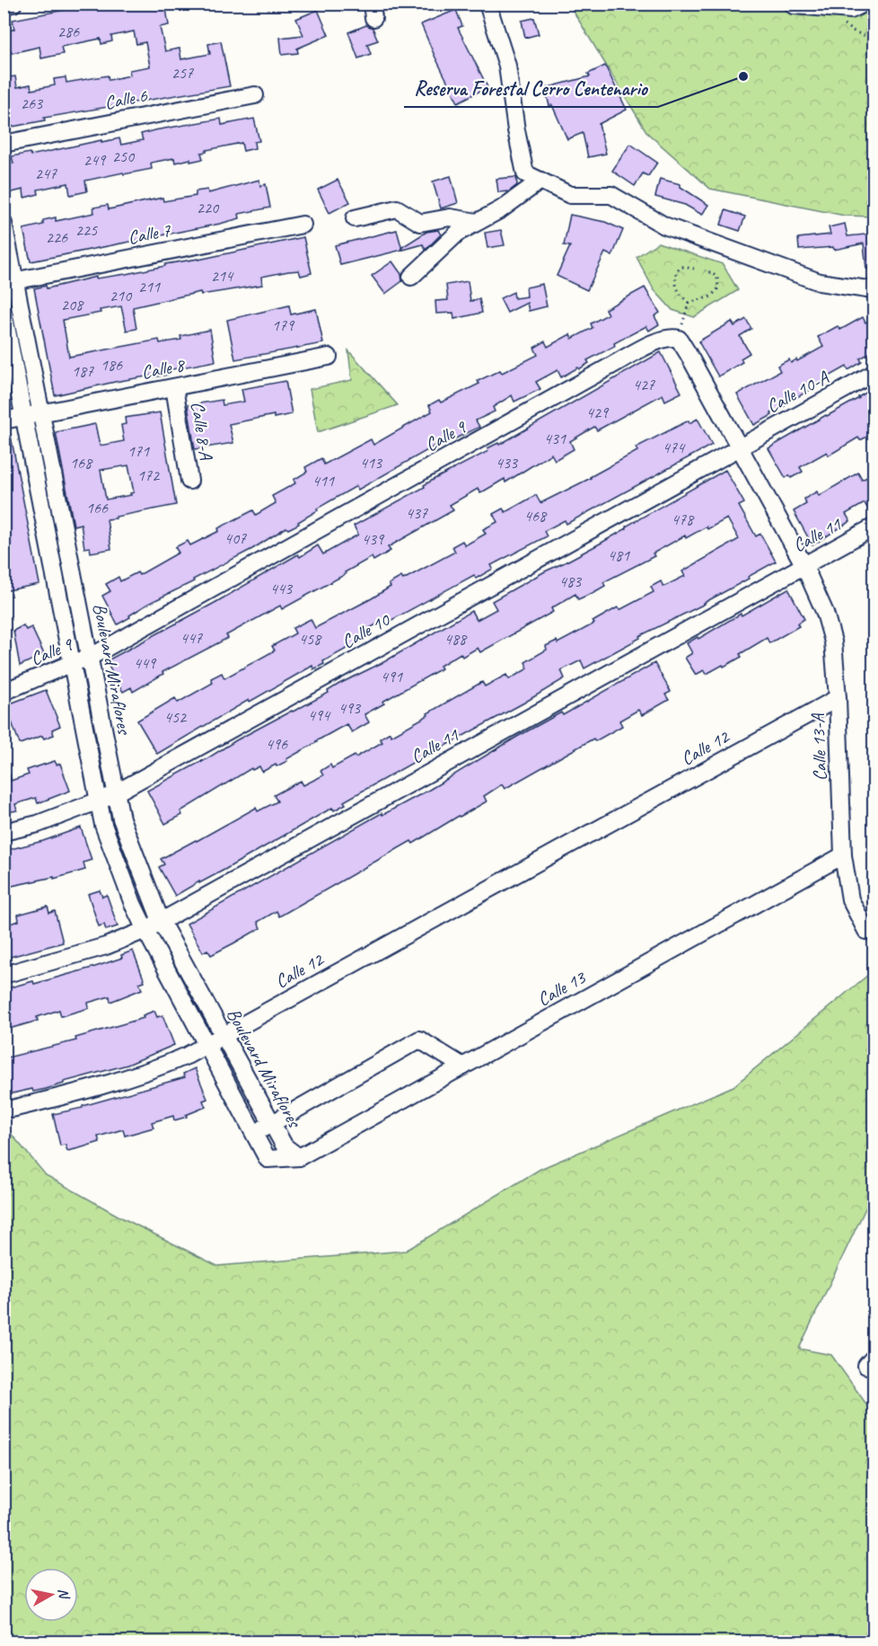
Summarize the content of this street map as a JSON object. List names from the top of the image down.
{
  "streets": {
    "street": [
      "Calle 6",
      "Calle 7",
      "Calle 8",
      "Calle 10-A",
      "Calle 8-A",
      "Calle 9",
      "Calle 11",
      "Calle 10",
      "Boulevard Miraflores",
      "Calle 12",
      "Calle 13-A",
      "Calle 13"
    ]
  },
  "crossings": [
    ["Calle 7", "Boulevard Miraflores"],
    ["Calle 8", "Calle 8-A"],
    ["Calle 8", "Boulevard Miraflores"],
    ["Calle 10-A", "Calle 10"],
    ["Calle 9", "Boulevard Miraflores"],
    ["Calle 11", "Boulevard Miraflores"],
    ["Calle 11", "Calle 13-A"],
    ["Calle 10", "Boulevard Miraflores"],
    ["Boulevard Miraflores", "Calle 12"],
    ["Boulevard Miraflores", "Calle 13"],
    ["Calle 12", "Calle 13-A"],
    ["Calle 13-A", "Calle 13"]
  ],
  "places": ["Reserva Forestal Cerro Centenario"],
  "house_numbers": [
    "286",
    "257",
    "263",
    "250",
    "249",
    "247",
    "220",
    "225",
    "226",
    "214",
    "211",
    "210",
    "208",
    "179",
    "186",
    "187",
    "427",
    "429",
    "431",
    "474",
    "171",
    "168",
    "413",
    "433",
    "172",
    "411",
    "166",
    "437",
    "468",
    "478",
    "407",
    "439",
    "481",
    "483",
    "443",
    "447",
    "458",
    "488",
    "449",
    "491",
    "493",
    "494",
    "452",
    "496"
  ],
  "north": "right"
}
